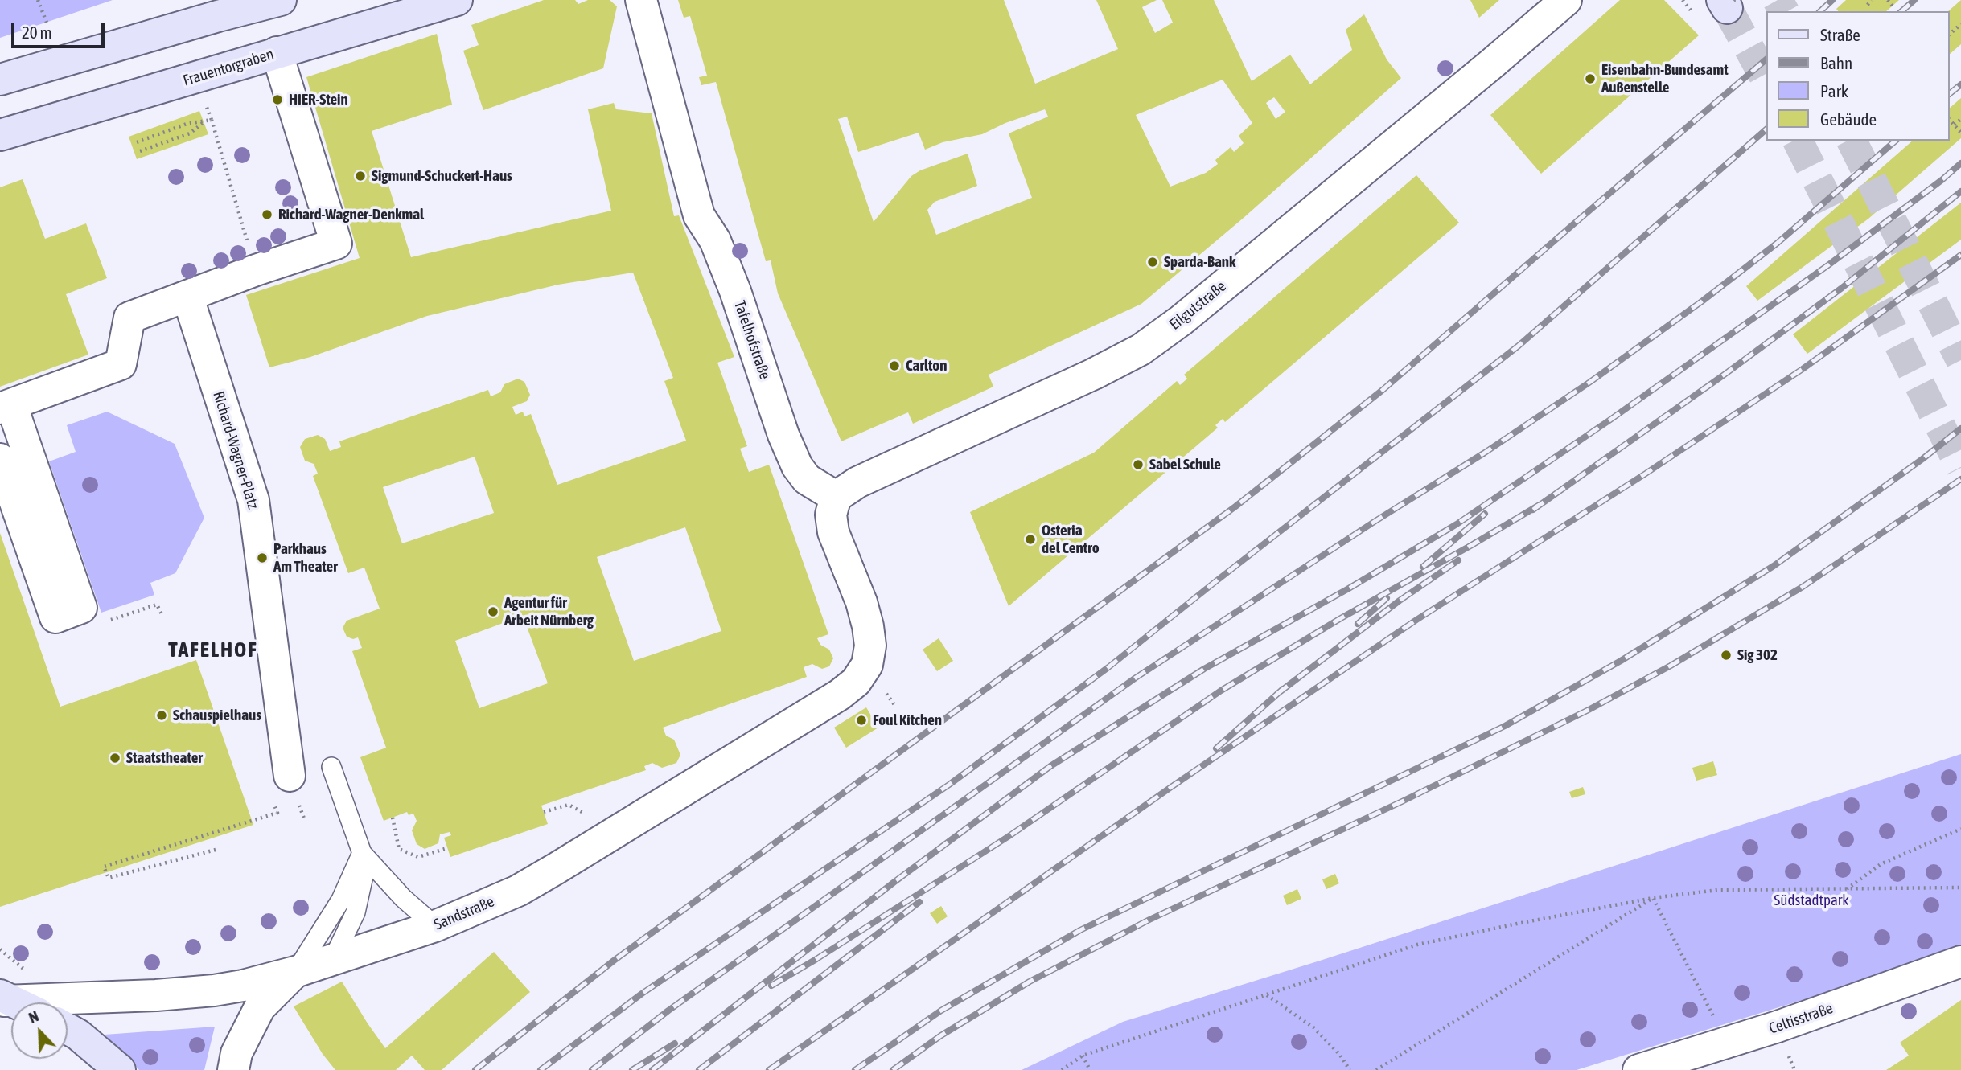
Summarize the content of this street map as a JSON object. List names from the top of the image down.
{
  "streets": {
    "main road": ["Frauentorgraben"],
    "street": [
      "Eilgutstraße",
      "Tafelhofstraße",
      "Richard-Wagner-Platz",
      "Sandstraße",
      "Celtisstraße"
    ]
  },
  "crossings": [
    ["Eilgutstraße", "Tafelhofstraße"],
    ["Eilgutstraße", "Sandstraße"],
    ["Tafelhofstraße", "Sandstraße"]
  ],
  "districts": ["TAFELHOF"],
  "parks": ["Südstadtpark"],
  "places": [
    "Eisenbahn-Bundesamt Außenstelle",
    "HIER-Stein",
    "Sigmund-Schuckert-Haus",
    "Richard-Wagner-Denkmal",
    "Sparda-Bank",
    "Carlton",
    "Sabel Schule",
    "Osteria del Centro",
    "Parkhaus Am Theater",
    "Agentur für Arbeit Nürnberg",
    "Sig 302",
    "Schauspielhaus",
    "Foul Kitchen",
    "Staatstheater"
  ],
  "legend": [
    "Straße",
    "Bahn",
    "Park",
    "Gebäude"
  ],
  "scale_bar": "20 m",
  "north": "top left"
}
